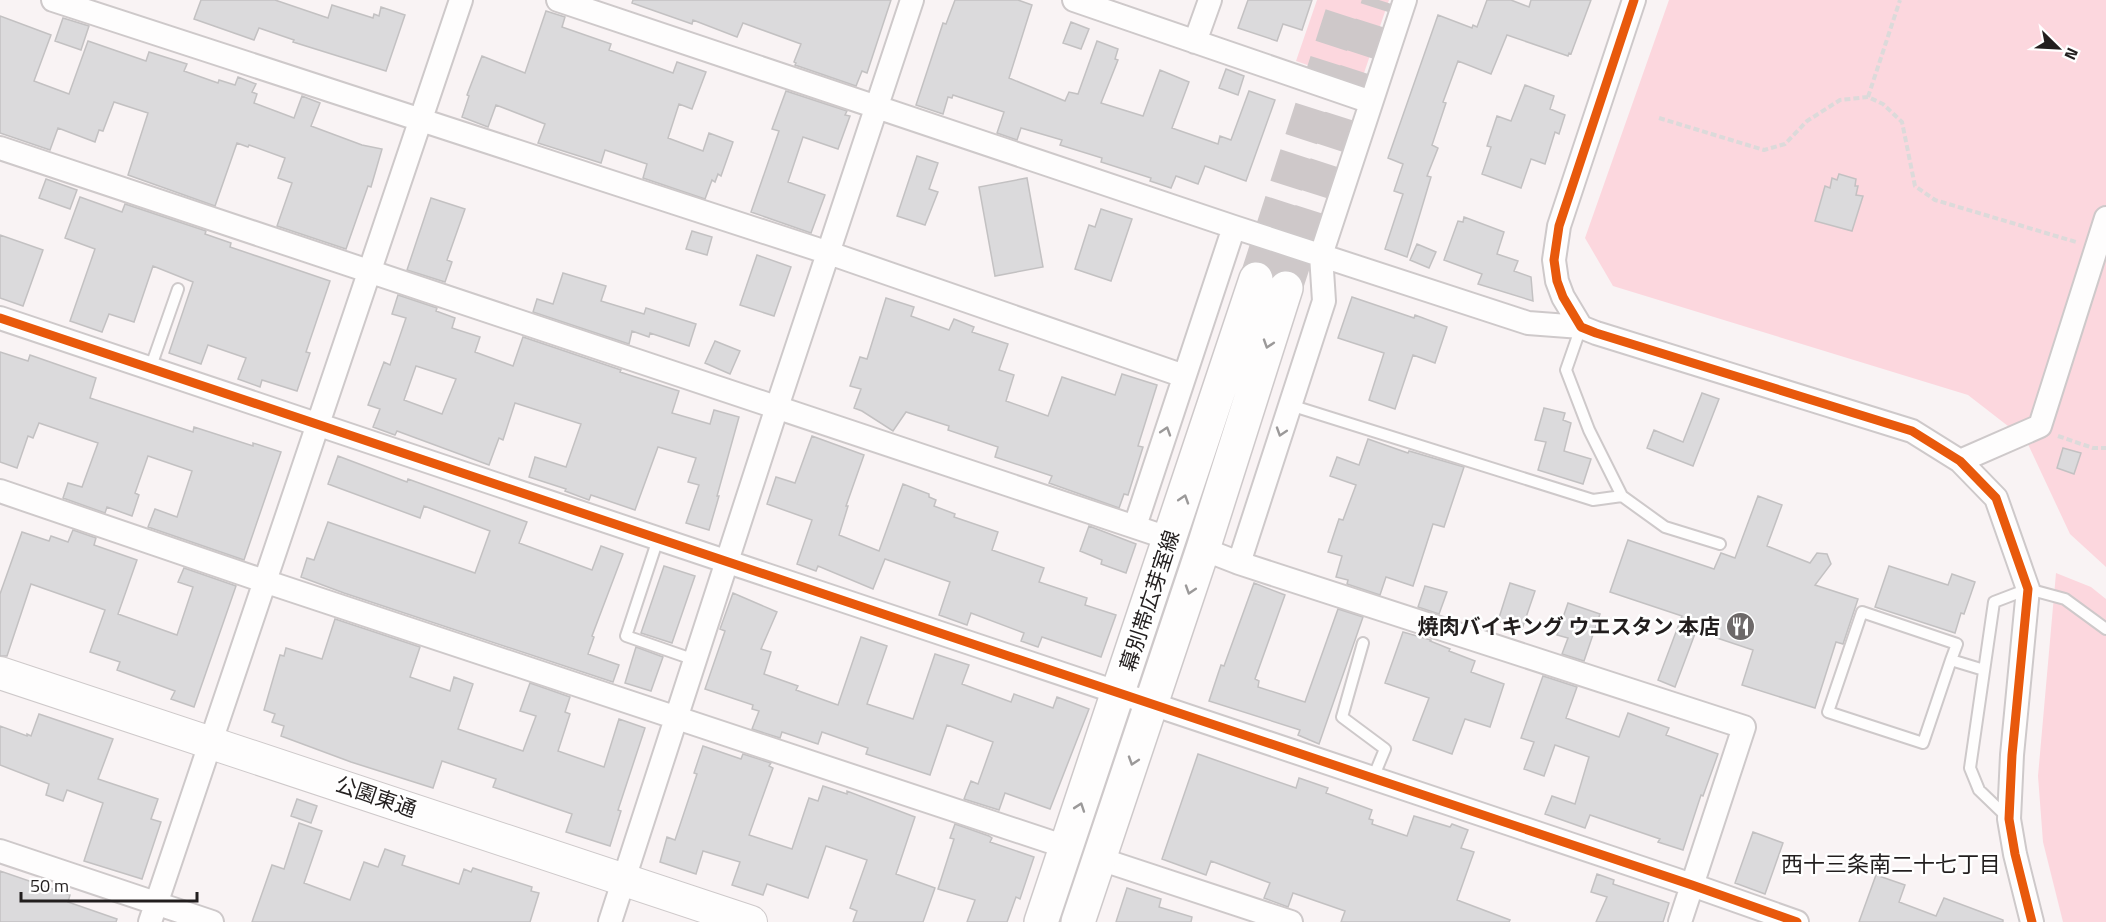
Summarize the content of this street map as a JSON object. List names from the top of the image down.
{
  "streets": {
    "main road": ["幕別帯広芽室線"],
    "street": ["公園東通"]
  },
  "districts": ["西十三条南二十七丁目"],
  "places": {
    "restaurant": ["焼肉バイキング ウエスタン 本店"]
  },
  "scale_bar": "50 m",
  "north": "bottom right"
}
